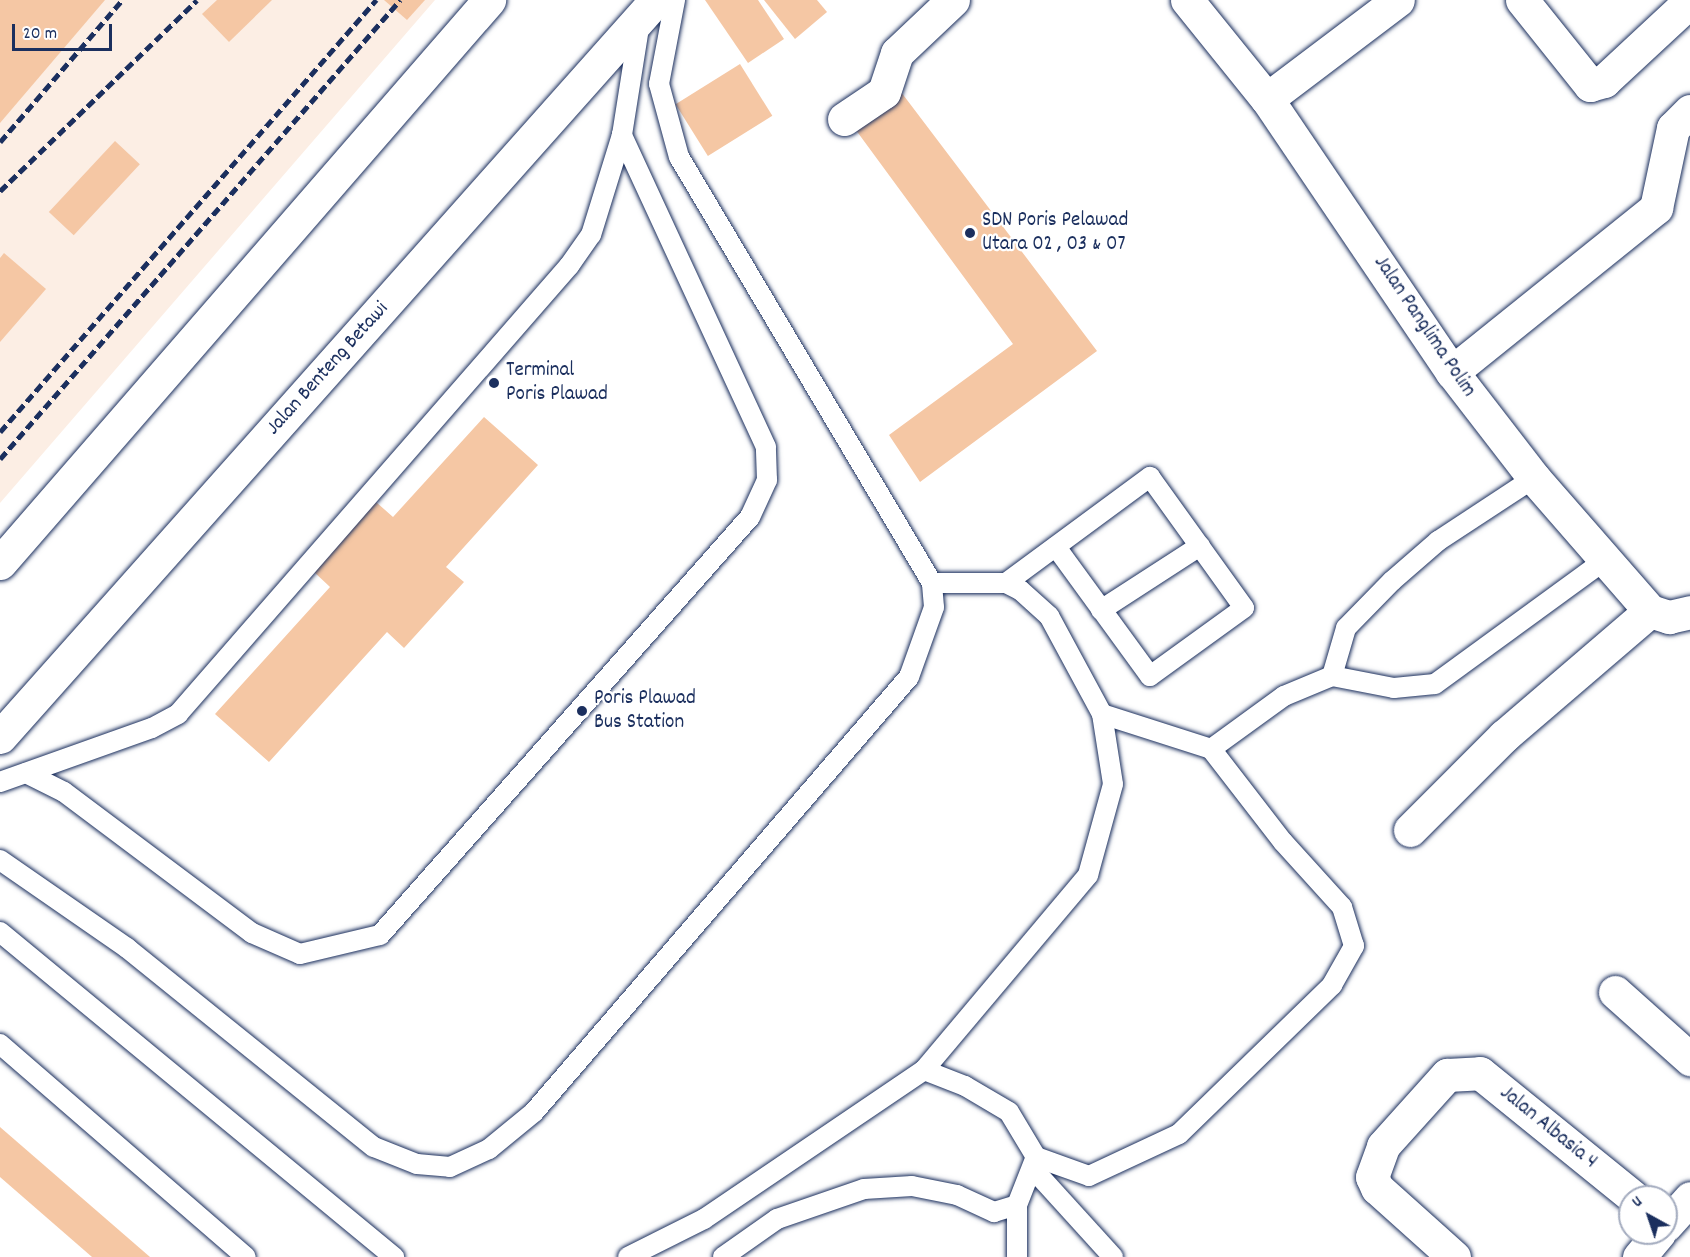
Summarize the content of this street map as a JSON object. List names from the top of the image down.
{
  "streets": {
    "street": ["Jalan Panglima Polim", "Jalan Benteng Betawi", "Jalan Albasia 4"]
  },
  "places": ["SDN Poris Pelawad Utara 02 , 03 & 07", "Terminal Poris Plawad", "Poris Plawad Bus Station"],
  "scale_bar": "20 m",
  "north": "top left"
}
